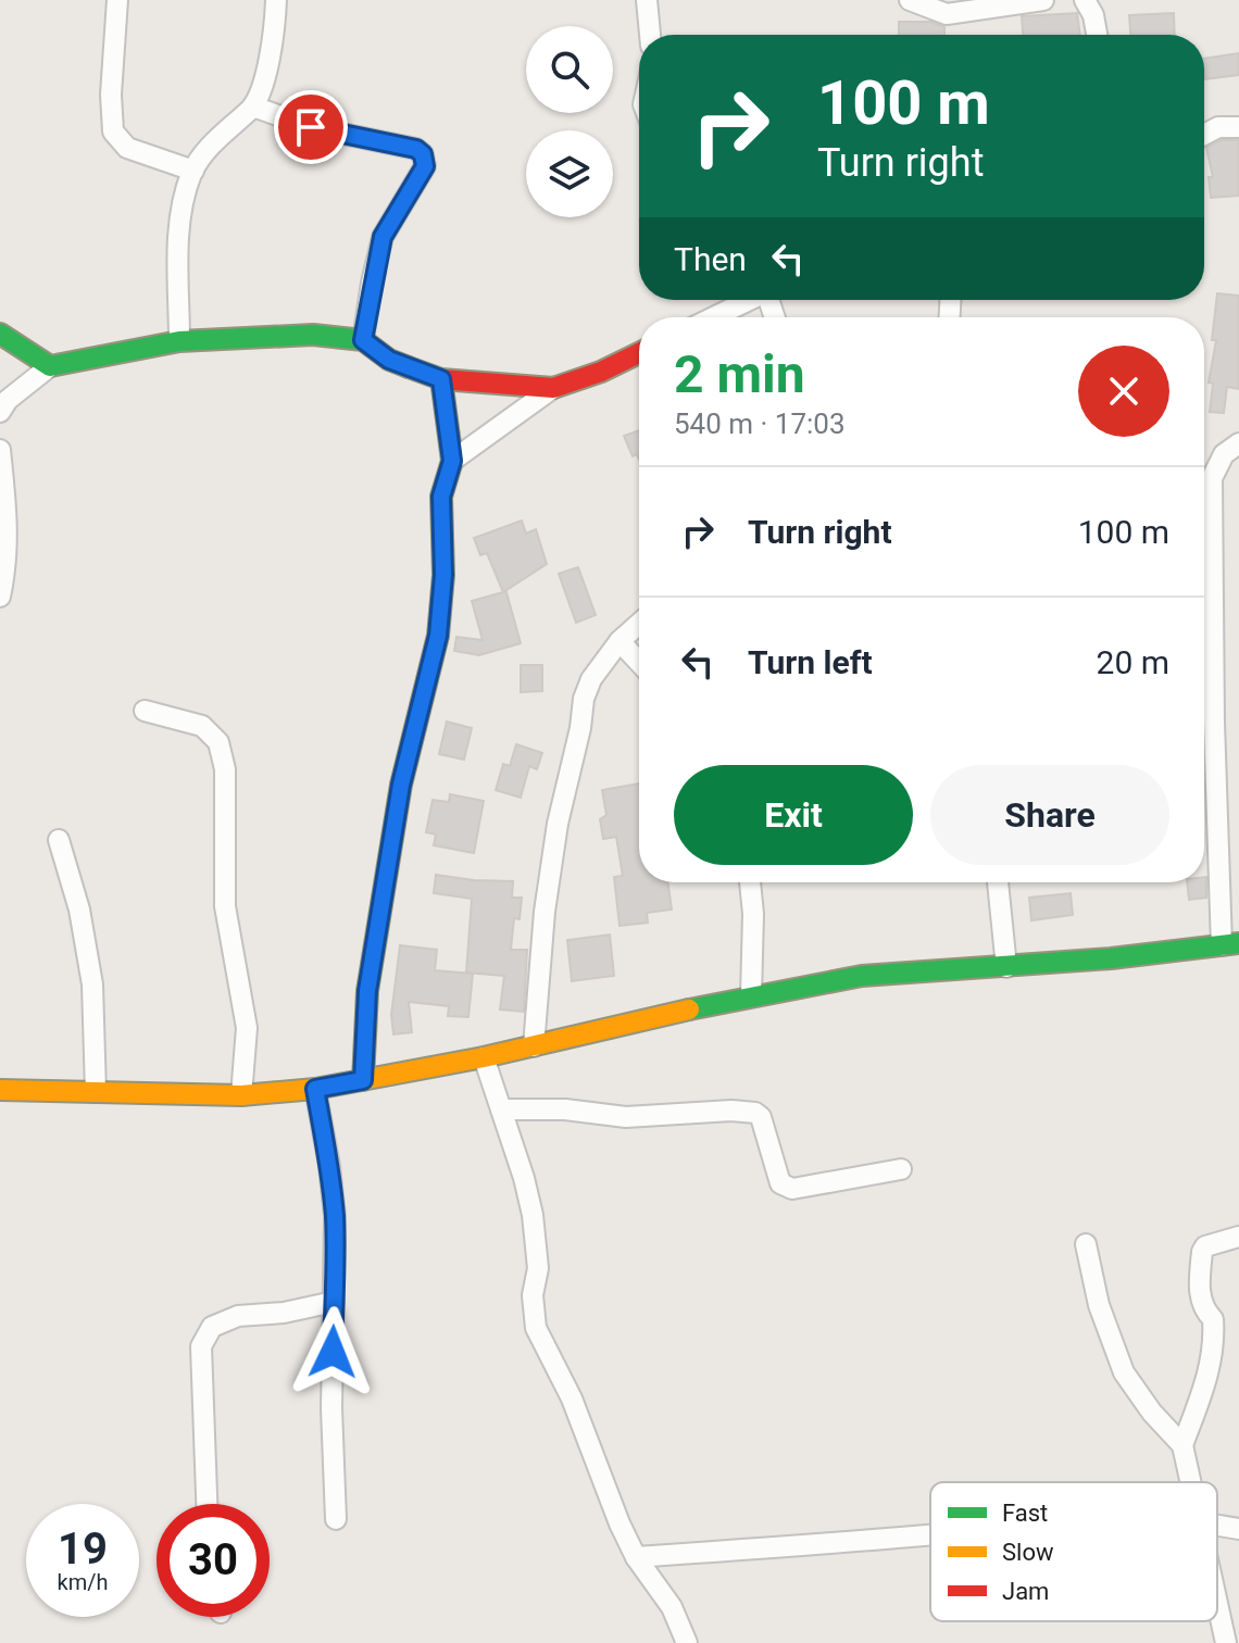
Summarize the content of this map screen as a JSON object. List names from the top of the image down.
{
  "legend": ["Fast", "Slow", "Jam"],
  "page": {
    "turn": ["100 m", "Turn right"],
    "then": "Then",
    "heading": ["2 min", "540 m · 17:03"],
    "list": [
      {
        "name": "Turn right",
        "value": "100 m"
      },
      {
        "name": "Turn left",
        "value": "20 m"
      }
    ],
    "buttons": ["Exit", "Share"],
    "speed": "19 km/h",
    "limit": "30"
  }
}
